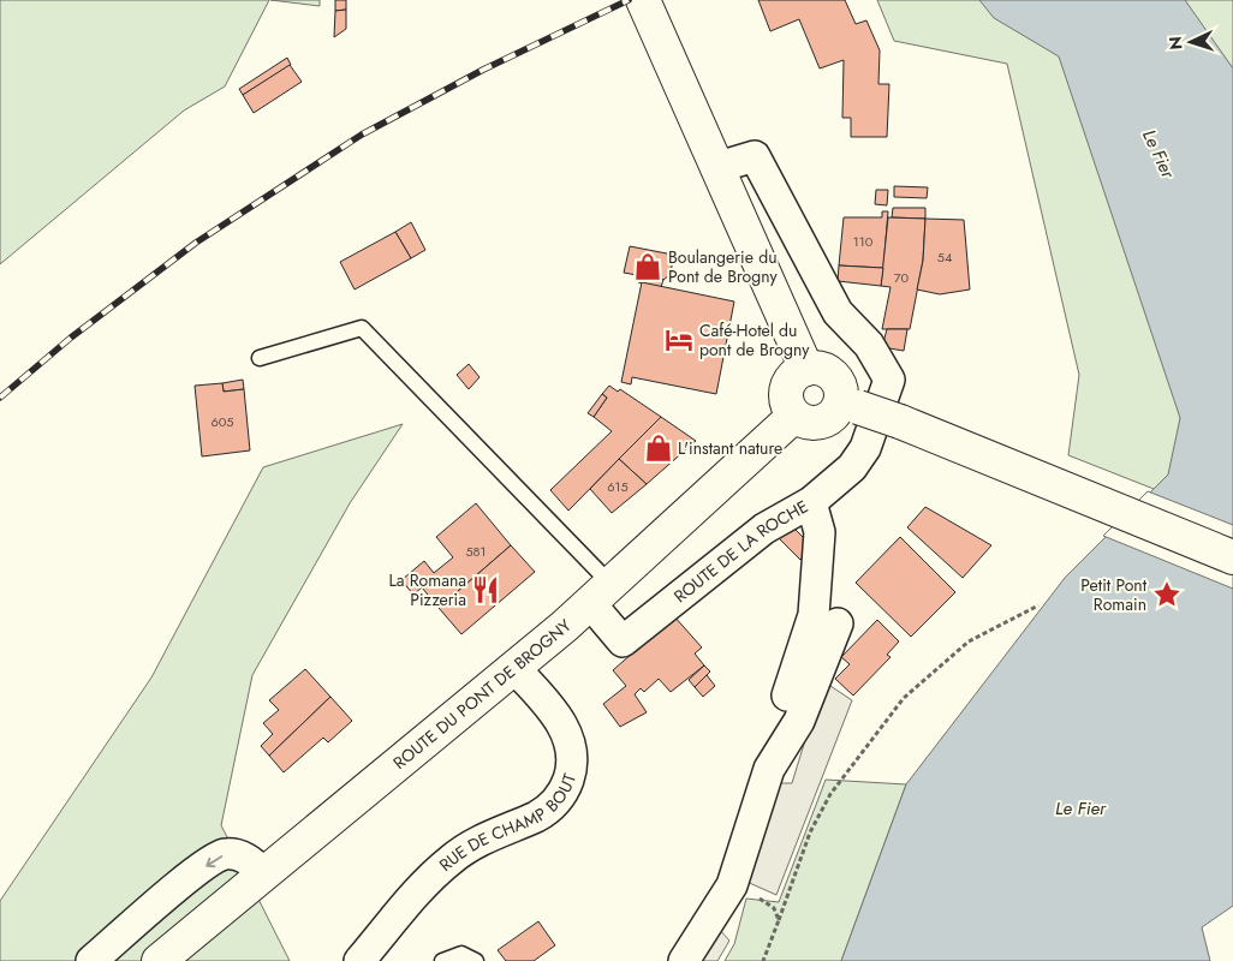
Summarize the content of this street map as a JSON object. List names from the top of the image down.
{
  "streets": {
    "main road": ["ROUTE DU PONT DE BROGNY"],
    "street": ["ROUTE DE LA ROCHE", "RUE DE CHAMP BOUT"]
  },
  "crossings": [
    ["ROUTE DE LA ROCHE", "ROUTE DU PONT DE BROGNY"],
    ["ROUTE DU PONT DE BROGNY", "RUE DE CHAMP BOUT"]
  ],
  "water": ["Le Fier"],
  "places": {
    "shop": ["Boulangerie du Pont de Brogny", "L'instant nature"],
    "hotel": ["Café-Hotel du pont de Brogny"],
    "restaurant": ["La Romana Pizzeria"],
    "place": ["Petit Pont Romain"]
  },
  "house_numbers": [
    "110",
    "54",
    "70",
    "605",
    "615",
    "581"
  ],
  "north": "left"
}
